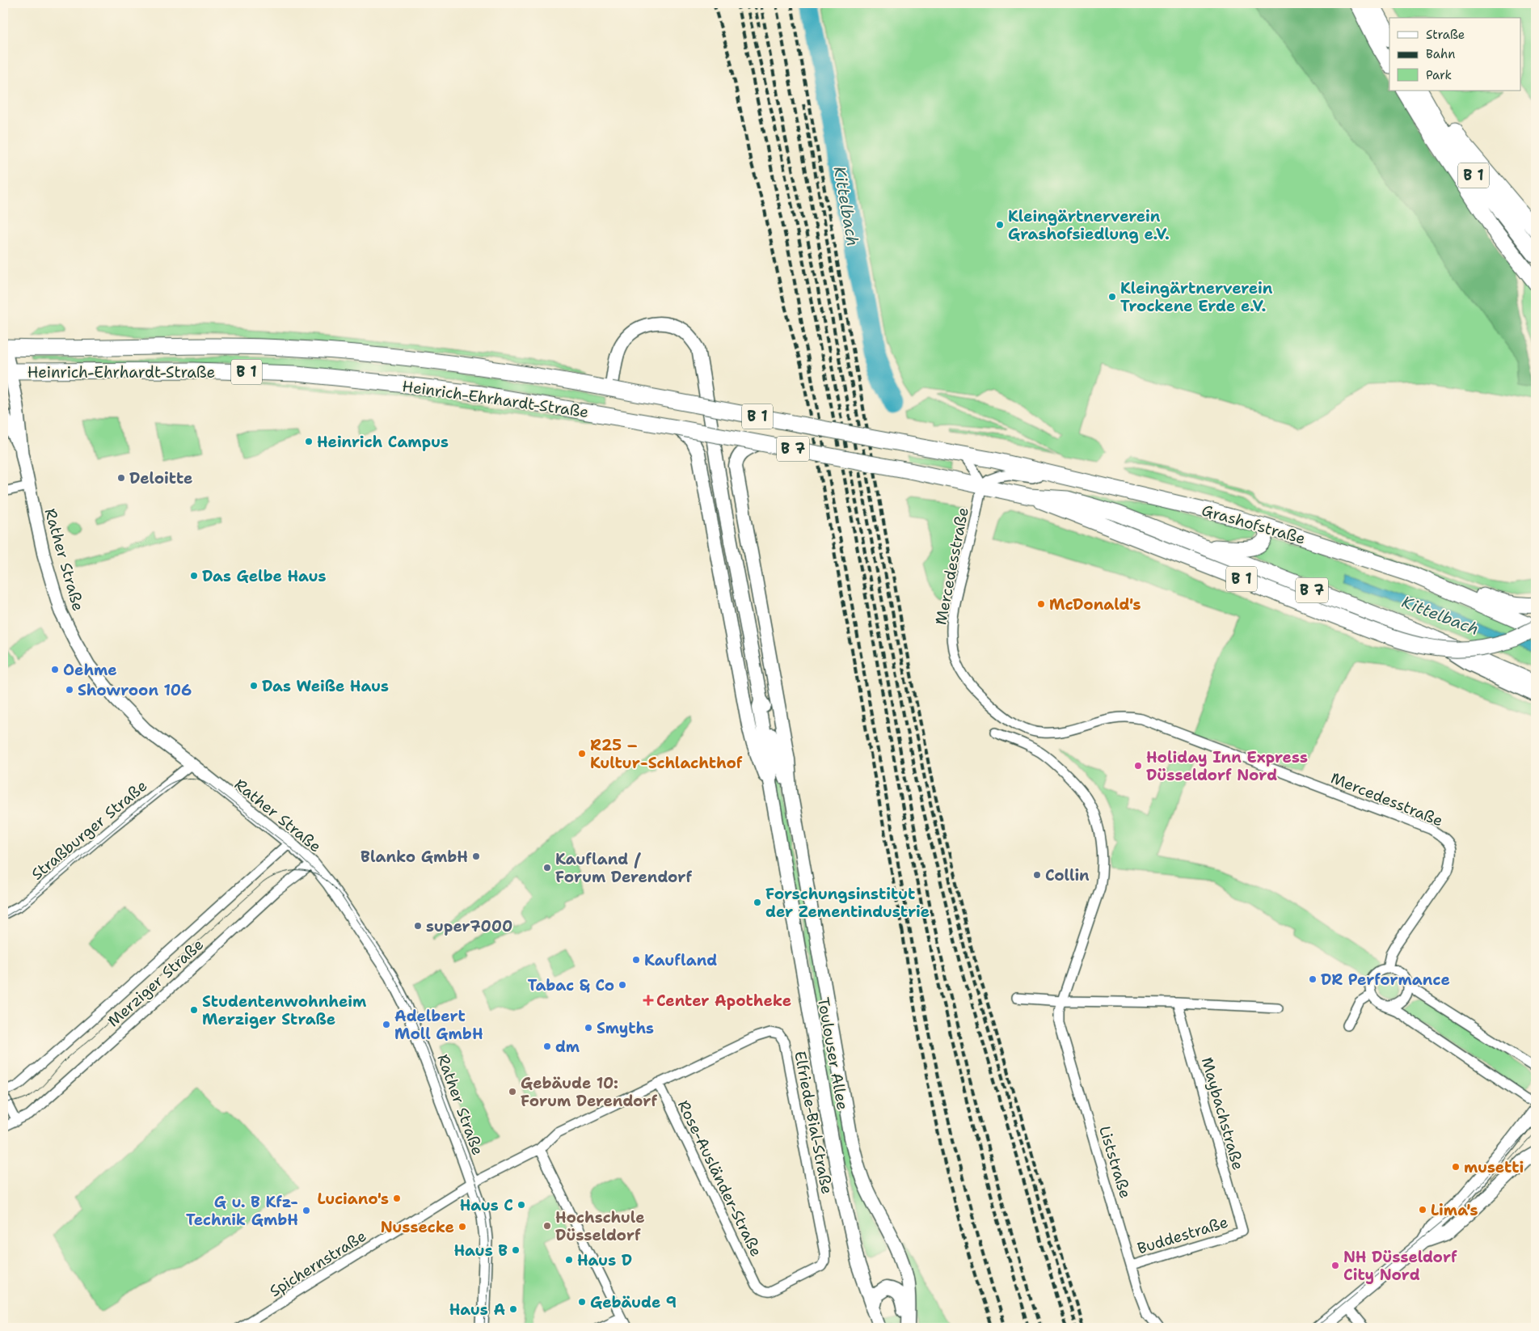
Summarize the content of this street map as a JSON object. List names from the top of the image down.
{
  "streets": {
    "main road": [
      "B 1",
      "Heinrich-Ehrhardt-Straße",
      "B 7",
      "Grashofstraße",
      "Toulouser Allee"
    ],
    "street": [
      "Rather Straße",
      "Mercedesstraße",
      "Straßburger Straße",
      "Merziger Straße",
      "Maybachstraße",
      "Elfriede-Bial-Straße",
      "Liststraße",
      "Rose-Ausländer-Straße",
      "Buddestraße",
      "Spichernstraße"
    ]
  },
  "crossings": [
    ["B 1", "B 7"],
    ["B 1", "Grashofstraße"],
    ["Heinrich-Ehrhardt-Straße", "B 7"],
    ["Heinrich-Ehrhardt-Straße", "Grashofstraße"],
    ["Heinrich-Ehrhardt-Straße", "Rather Straße"],
    ["Heinrich-Ehrhardt-Straße", "Mercedesstraße"],
    ["B 7", "Mercedesstraße"],
    ["Rather Straße", "Straßburger Straße"],
    ["Rather Straße", "Merziger Straße"],
    ["Rather Straße", "Elfriede-Bial-Straße"],
    ["Rather Straße", "Spichernstraße"],
    ["Maybachstraße", "Buddestraße"],
    ["Elfriede-Bial-Straße", "Rose-Ausländer-Straße"],
    ["Elfriede-Bial-Straße", "Spichernstraße"],
    ["Liststraße", "Buddestraße"]
  ],
  "water": ["Kittelbach"],
  "places": {
    "other": [
      "Kleingärtnerverein Grashofsiedlung e.V.",
      "Kleingärtnerverein Trockene Erde e.V.",
      "Heinrich Campus",
      "Deloitte",
      "Das Gelbe Haus",
      "McDonald's",
      "Oehme",
      "Das Weiße Haus",
      "Showroon 106",
      "R25 – Kultur‐Schlachthof",
      "Holiday Inn Express Düsseldorf Nord",
      "Blanko GmbH",
      "Kaufland / Forum Derendorf",
      "Collin",
      "Forschungsinstitut der Zementindustrie",
      "super7000",
      "Kaufland",
      "DR Performance",
      "Tabac & Co",
      "Studentenwohnheim Merziger Straße",
      "Adelbert Moll GmbH",
      "Smyths",
      "dm",
      "Gebäude 10: Forum Derendorf",
      "musetti",
      "Luciano's",
      "Haus C",
      "Lima's",
      "G u. B Kfz- Technik GmbH",
      "Hochschule Düsseldorf",
      "Nussecke",
      "Haus B",
      "Haus D",
      "NH Düsseldorf City Nord",
      "Gebäude 9",
      "Haus A"
    ],
    "health": ["Center Apotheke"]
  },
  "legend": ["Straße", "Bahn", "Park"]
}
